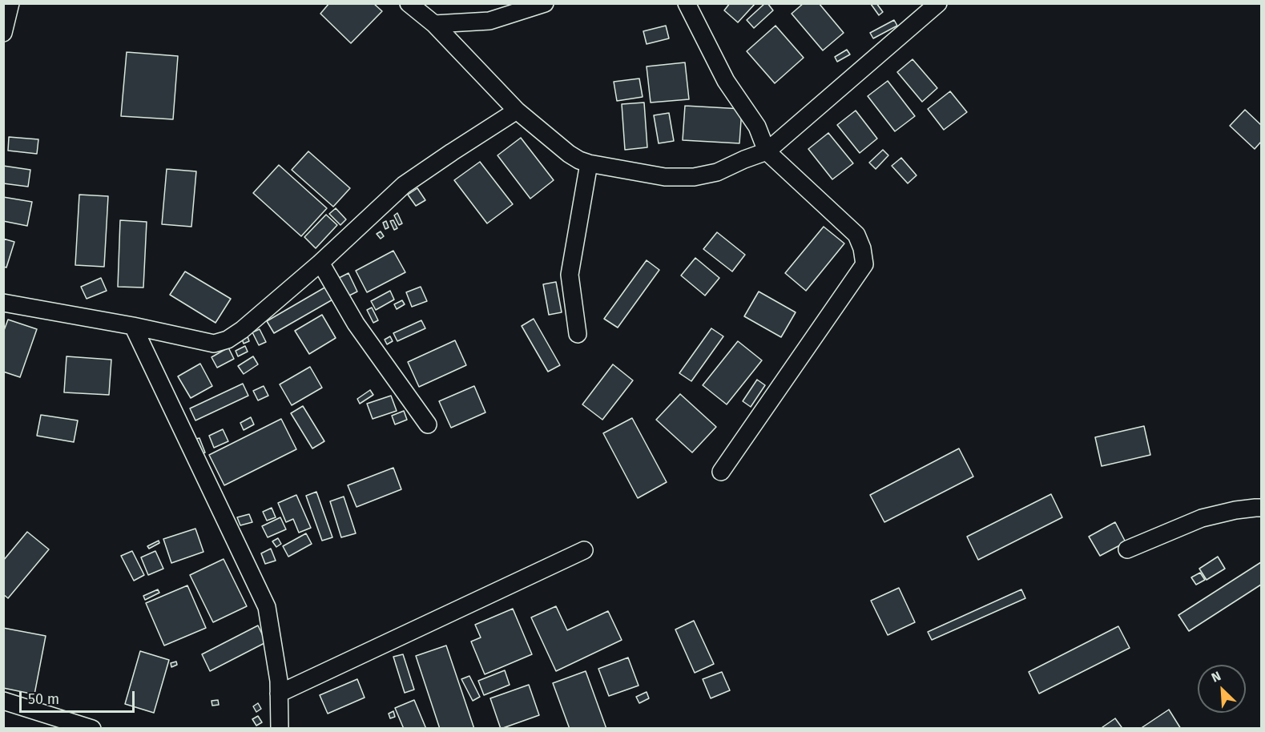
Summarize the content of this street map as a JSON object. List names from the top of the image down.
{
  "scale_bar": "50 m",
  "north": "top left"
}
